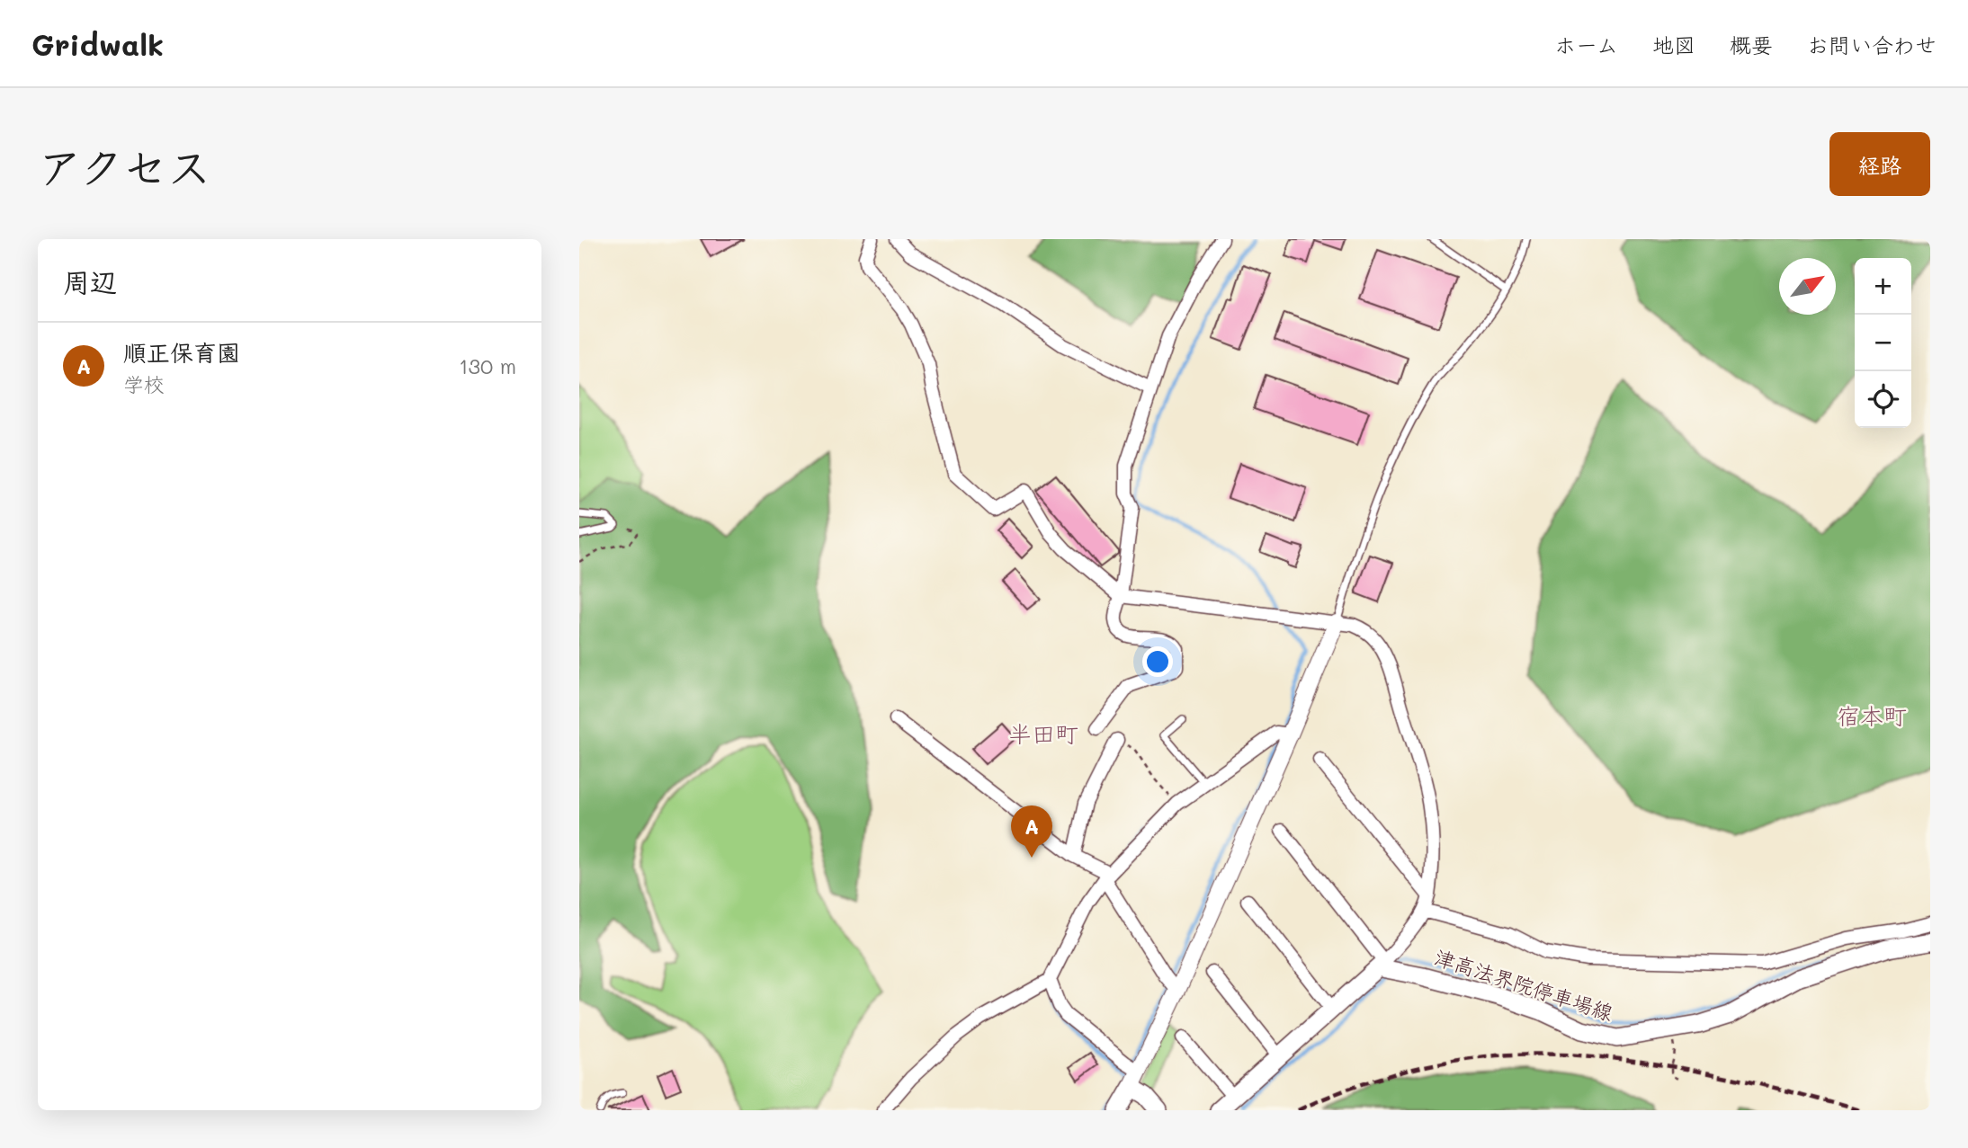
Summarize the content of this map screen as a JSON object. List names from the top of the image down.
{
  "streets": {
    "main road": ["津高法界院停車場線"]
  },
  "districts": ["宿本町", "半田町"],
  "north": "top right",
  "page": {
    "header": "Gridwalk",
    "nav": [
      "ホーム",
      "地図",
      "概要",
      "お問い合わせ"
    ],
    "title": "アクセス",
    "buttons": "経路",
    "heading": "周辺",
    "map_buttons": ["+", "−"],
    "list": [
      {
        "mark": "A",
        "name": "順正保育園",
        "note": "学校",
        "value": "130 m"
      }
    ],
    "pins": "A"
  }
}
